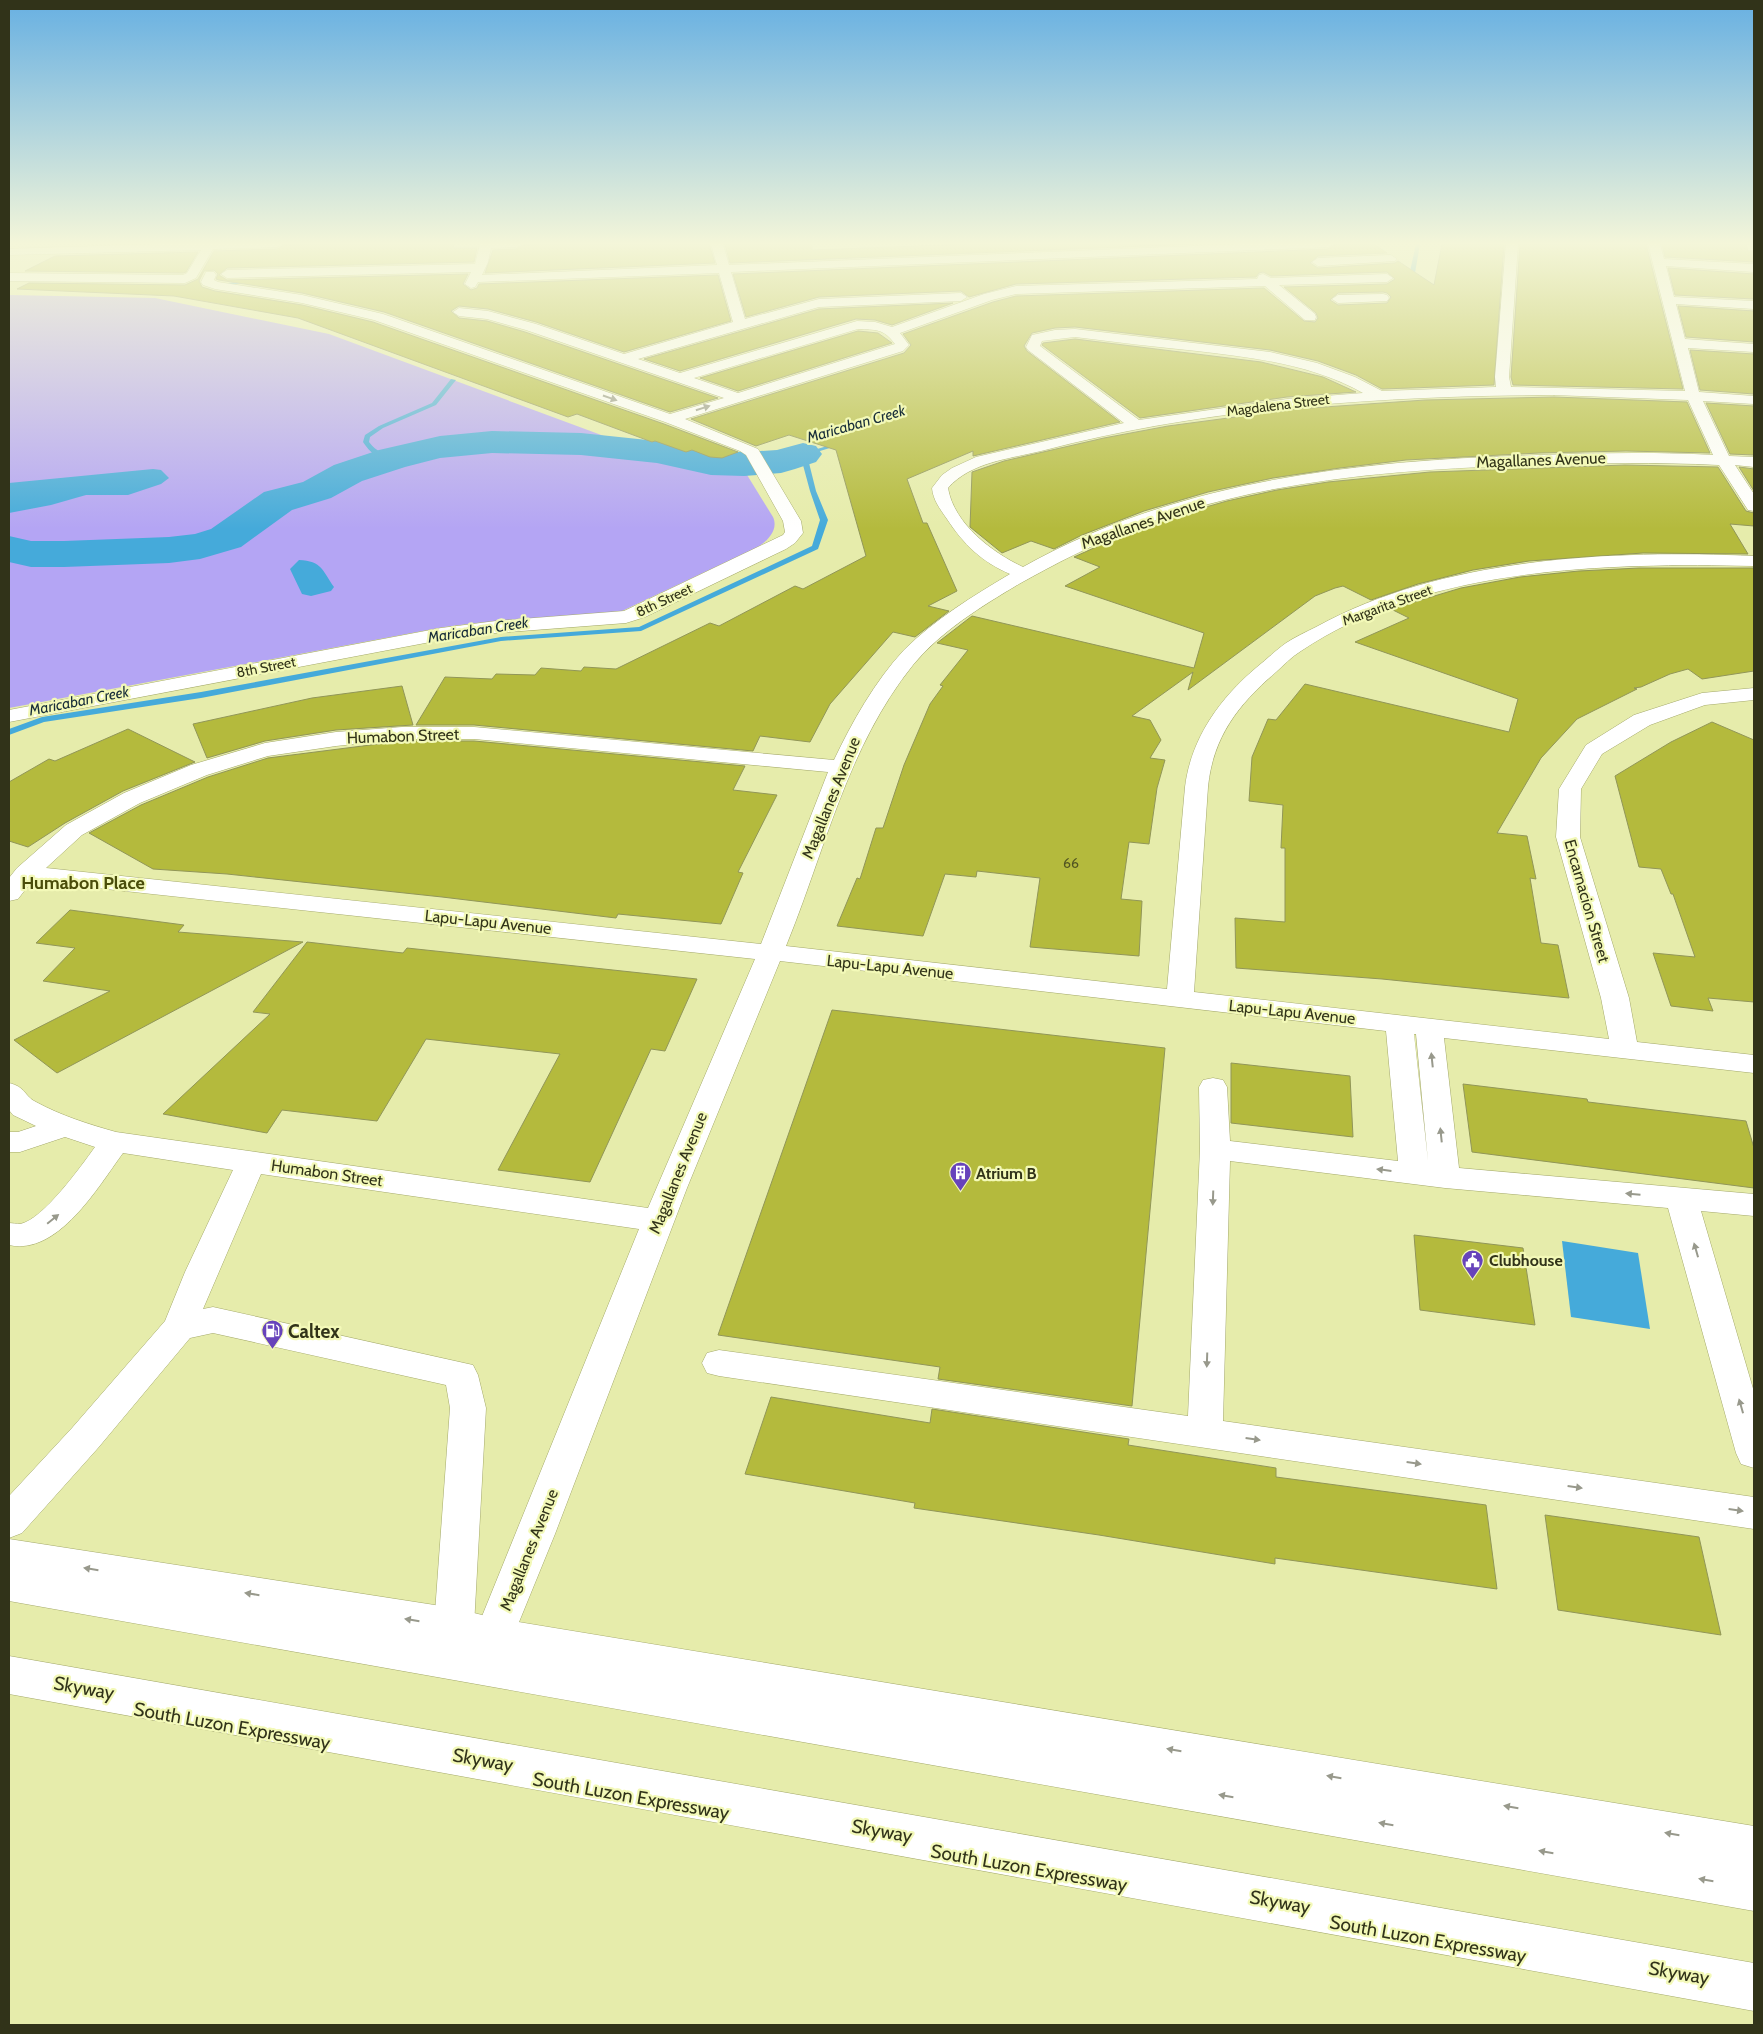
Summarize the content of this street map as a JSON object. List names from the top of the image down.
{
  "streets": {
    "main road": [
      "Magdalena Street",
      "Magallanes Avenue",
      "8th Street",
      "Margarita Street",
      "Humabon Street",
      "Encarnacion Street",
      "Lapu-Lapu Avenue",
      "Skyway",
      "South Luzon Expressway"
    ]
  },
  "crossings": [
    ["Magdalena Street", "Magallanes Avenue"],
    ["Magallanes Avenue", "Humabon Street"],
    ["Magallanes Avenue", "Lapu-Lapu Avenue"],
    ["Margarita Street", "Lapu-Lapu Avenue"],
    ["Humabon Street", "Lapu-Lapu Avenue"],
    ["Encarnacion Street", "Lapu-Lapu Avenue"]
  ],
  "districts": ["Humabon Place"],
  "water": ["Maricaban Creek"],
  "places": {
    "building": ["Atrium B"],
    "public building": ["Clubhouse"],
    "fuel station": ["Caltex"]
  },
  "house_numbers": ["66"]
}
